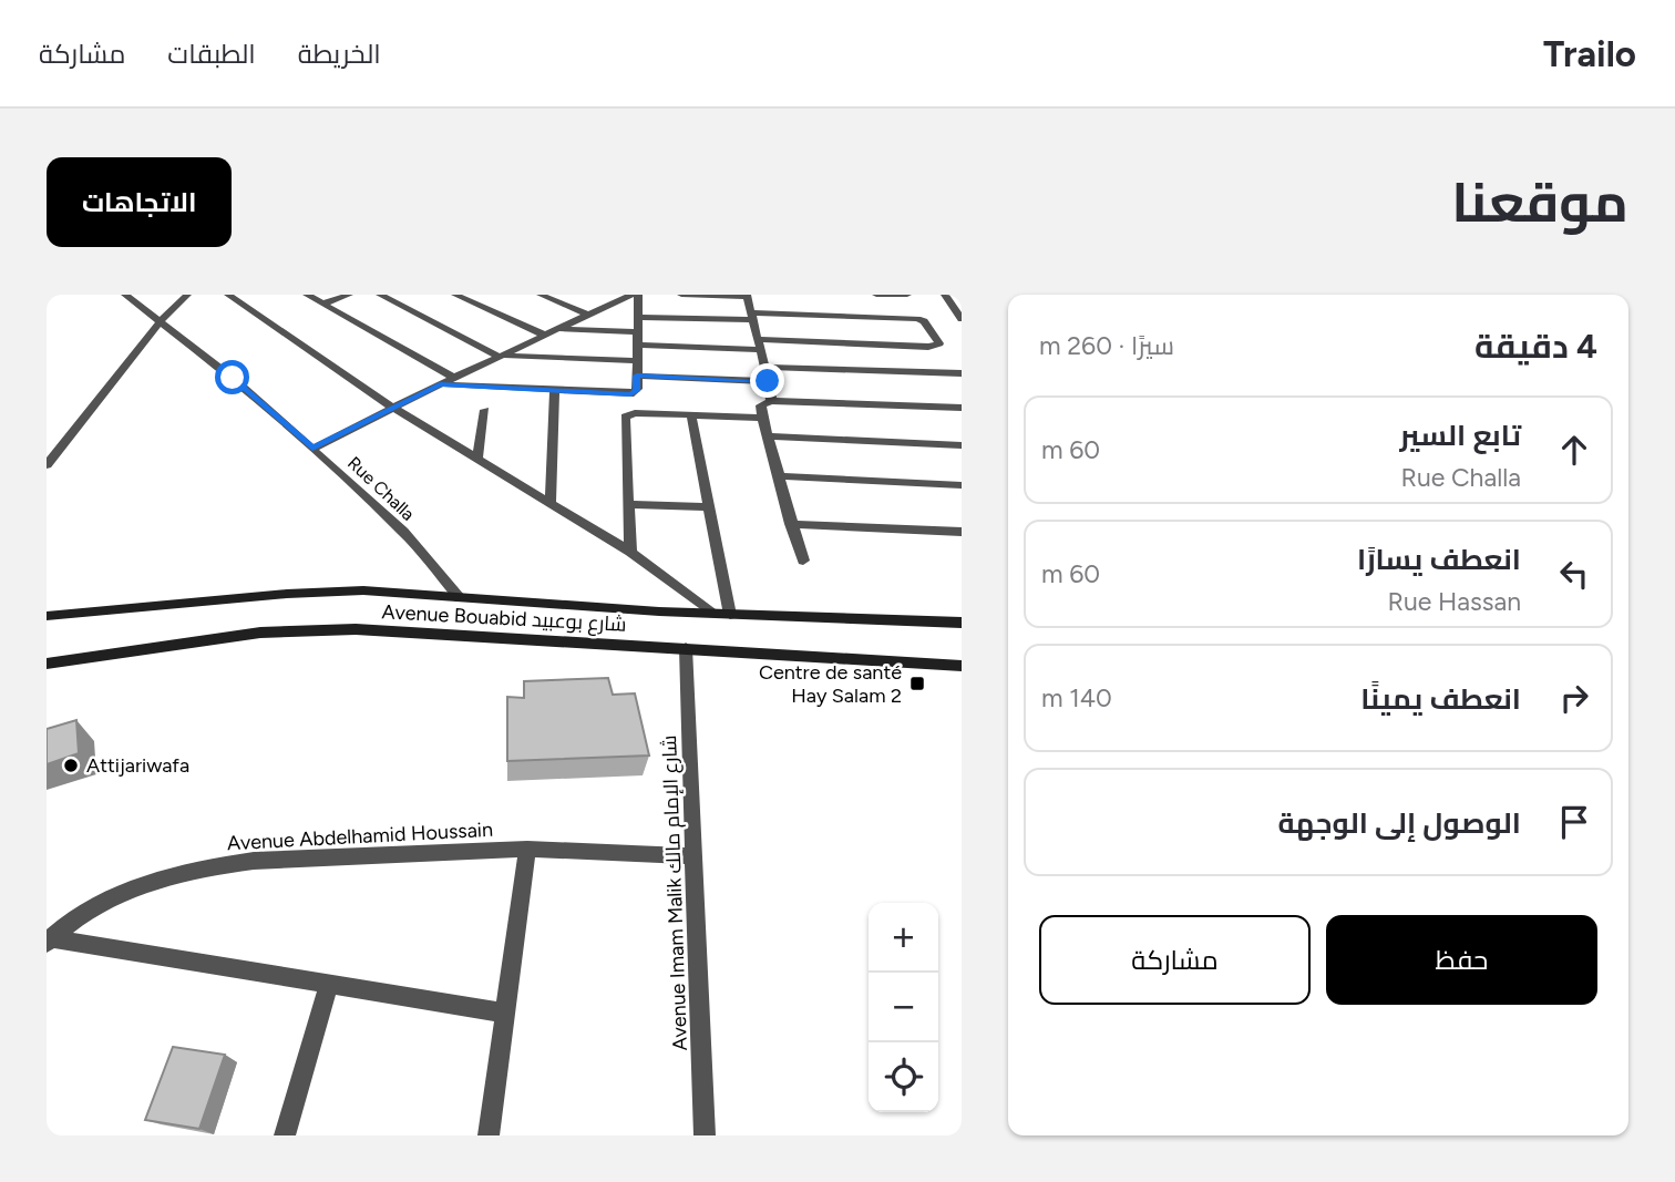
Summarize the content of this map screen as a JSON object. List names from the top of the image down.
{
  "streets": {
    "street": [
      "Rue Challa",
      "Avenue Bouabid شارع بوعبيد",
      "Avenue Abdelhamid Houssain",
      "Avenue Imam Malik شارع الإمام مالك"
    ]
  },
  "crossings": [
    ["Rue Challa", "Avenue Bouabid شارع بوعبيد"],
    ["Avenue Bouabid شارع بوعبيد", "Avenue Imam Malik شارع الإمام مالك"],
    ["Avenue Abdelhamid Houssain", "Avenue Imam Malik شارع الإمام مالك"]
  ],
  "places": {
    "transit": ["Centre de santé Hay Salam 2"],
    "other": ["Attijariwafa"]
  },
  "page": {
    "header": "Trailo",
    "nav": ["الخريطة", "الطبقات", "مشاركة"],
    "title": "موقعنا",
    "buttons": [
      "الاتجاهات",
      ["حفظ", "مشاركة"]
    ],
    "heading": ["4 دقيقة", "سيرًا · 260 m"],
    "list": [
      ["تابع السير", "Rue Challa", "60 m"],
      ["انعطف يسارًا", "Rue Hassan", "60 m"],
      ["انعطف يمينًا", "140 m"],
      "الوصول إلى الوجهة"
    ],
    "map_buttons": ["+", "−"]
  }
}
